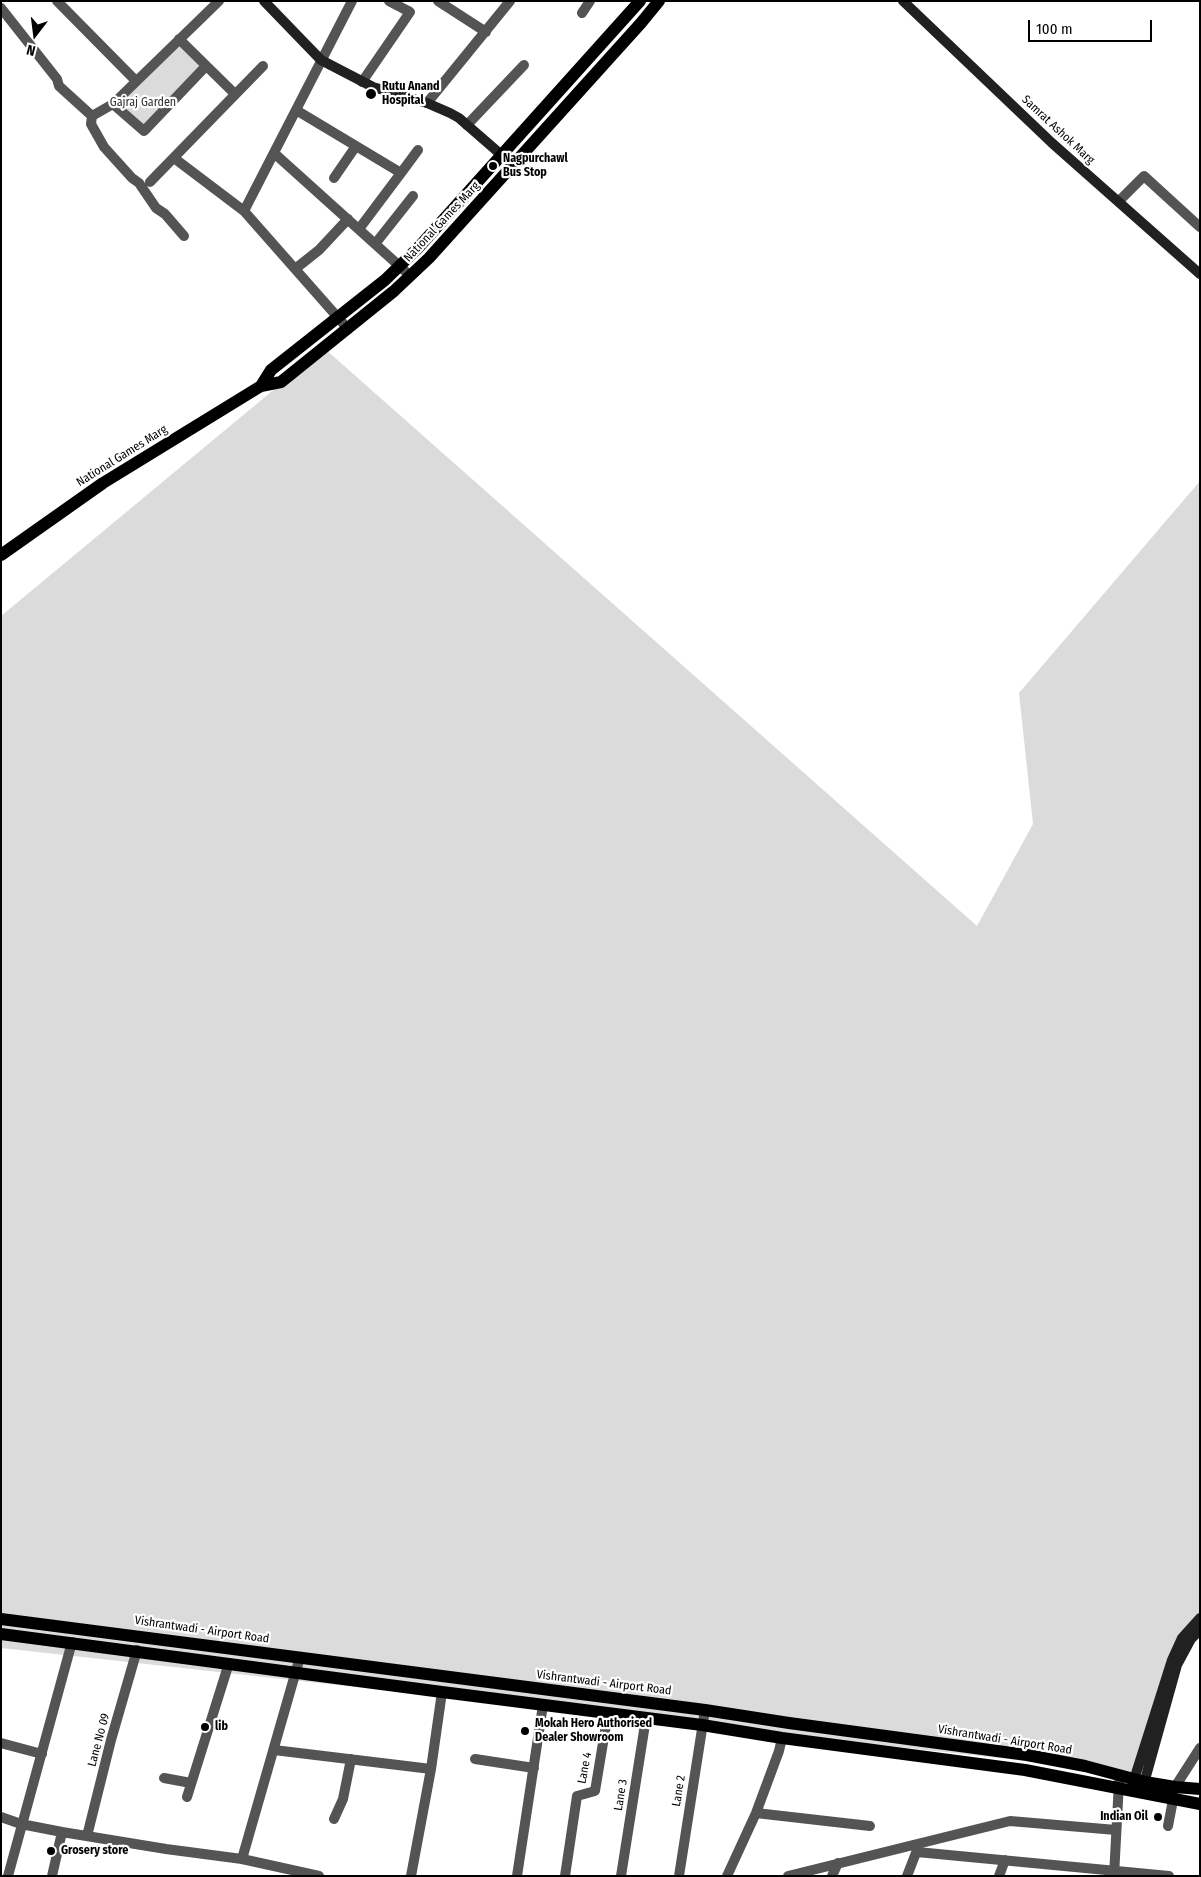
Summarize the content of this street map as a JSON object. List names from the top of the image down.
{
  "streets": {
    "main road": ["National Games Marg", "Vishrantwadi - Airport Road"],
    "street": [
      "Samrat Ashok Marg",
      "Lane No 09",
      "Lane 4",
      "Lane 2",
      "Lane 3"
    ]
  },
  "crossings": [
    ["Vishrantwadi - Airport Road", "Lane No 09"],
    ["Vishrantwadi - Airport Road", "Lane 4"],
    ["Vishrantwadi - Airport Road", "Lane 2"],
    ["Vishrantwadi - Airport Road", "Lane 3"]
  ],
  "parks": ["Gajraj Garden"],
  "places": [
    "Rutu Anand Hospital",
    "Nagpurchawl Bus Stop",
    "lib",
    "Mokah Hero Authorised Dealer Showroom",
    "Indian Oil",
    "Grosery store"
  ],
  "scale_bar": "100 m",
  "north": "bottom"
}
